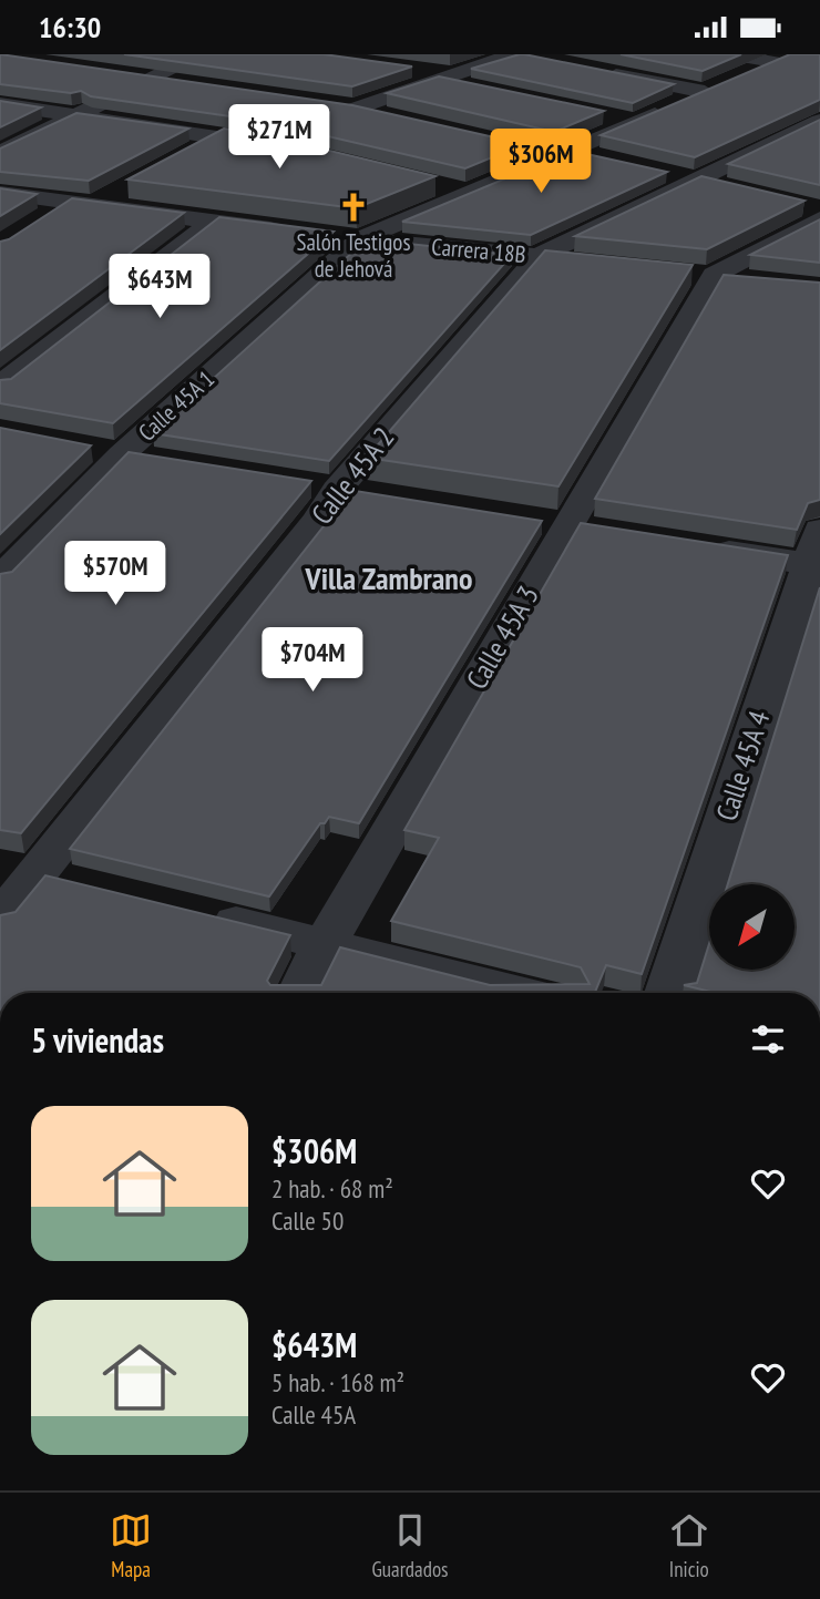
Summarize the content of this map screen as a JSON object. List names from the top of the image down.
{
  "streets": {
    "street": [
      "Carrera 18B",
      "Calle 45A 1",
      "Calle 45A 2",
      "Calle 45A 3",
      "Calle 45A 4"
    ]
  },
  "crossings": [
    ["Carrera 18B", "Calle 45A 1"],
    ["Carrera 18B", "Calle 45A 2"]
  ],
  "districts": ["Villa Zambrano"],
  "places": {
    "church": ["Salón Testigos de Jehová"]
  },
  "north": "bottom left",
  "page": {
    "status": "16:30",
    "price": [
      "$271M",
      "$306M",
      "$643M",
      "$570M",
      "$704M"
    ],
    "heading": "5 viviendas",
    "list": [
      {
        "name": "$306M",
        "note": "2 hab. · 68 m² · Calle 50"
      },
      {
        "name": "$643M",
        "note": "5 hab. · 168 m² · Calle 45A"
      }
    ],
    "tabs": ["Mapa", "Guardados", "Inicio"]
  }
}
